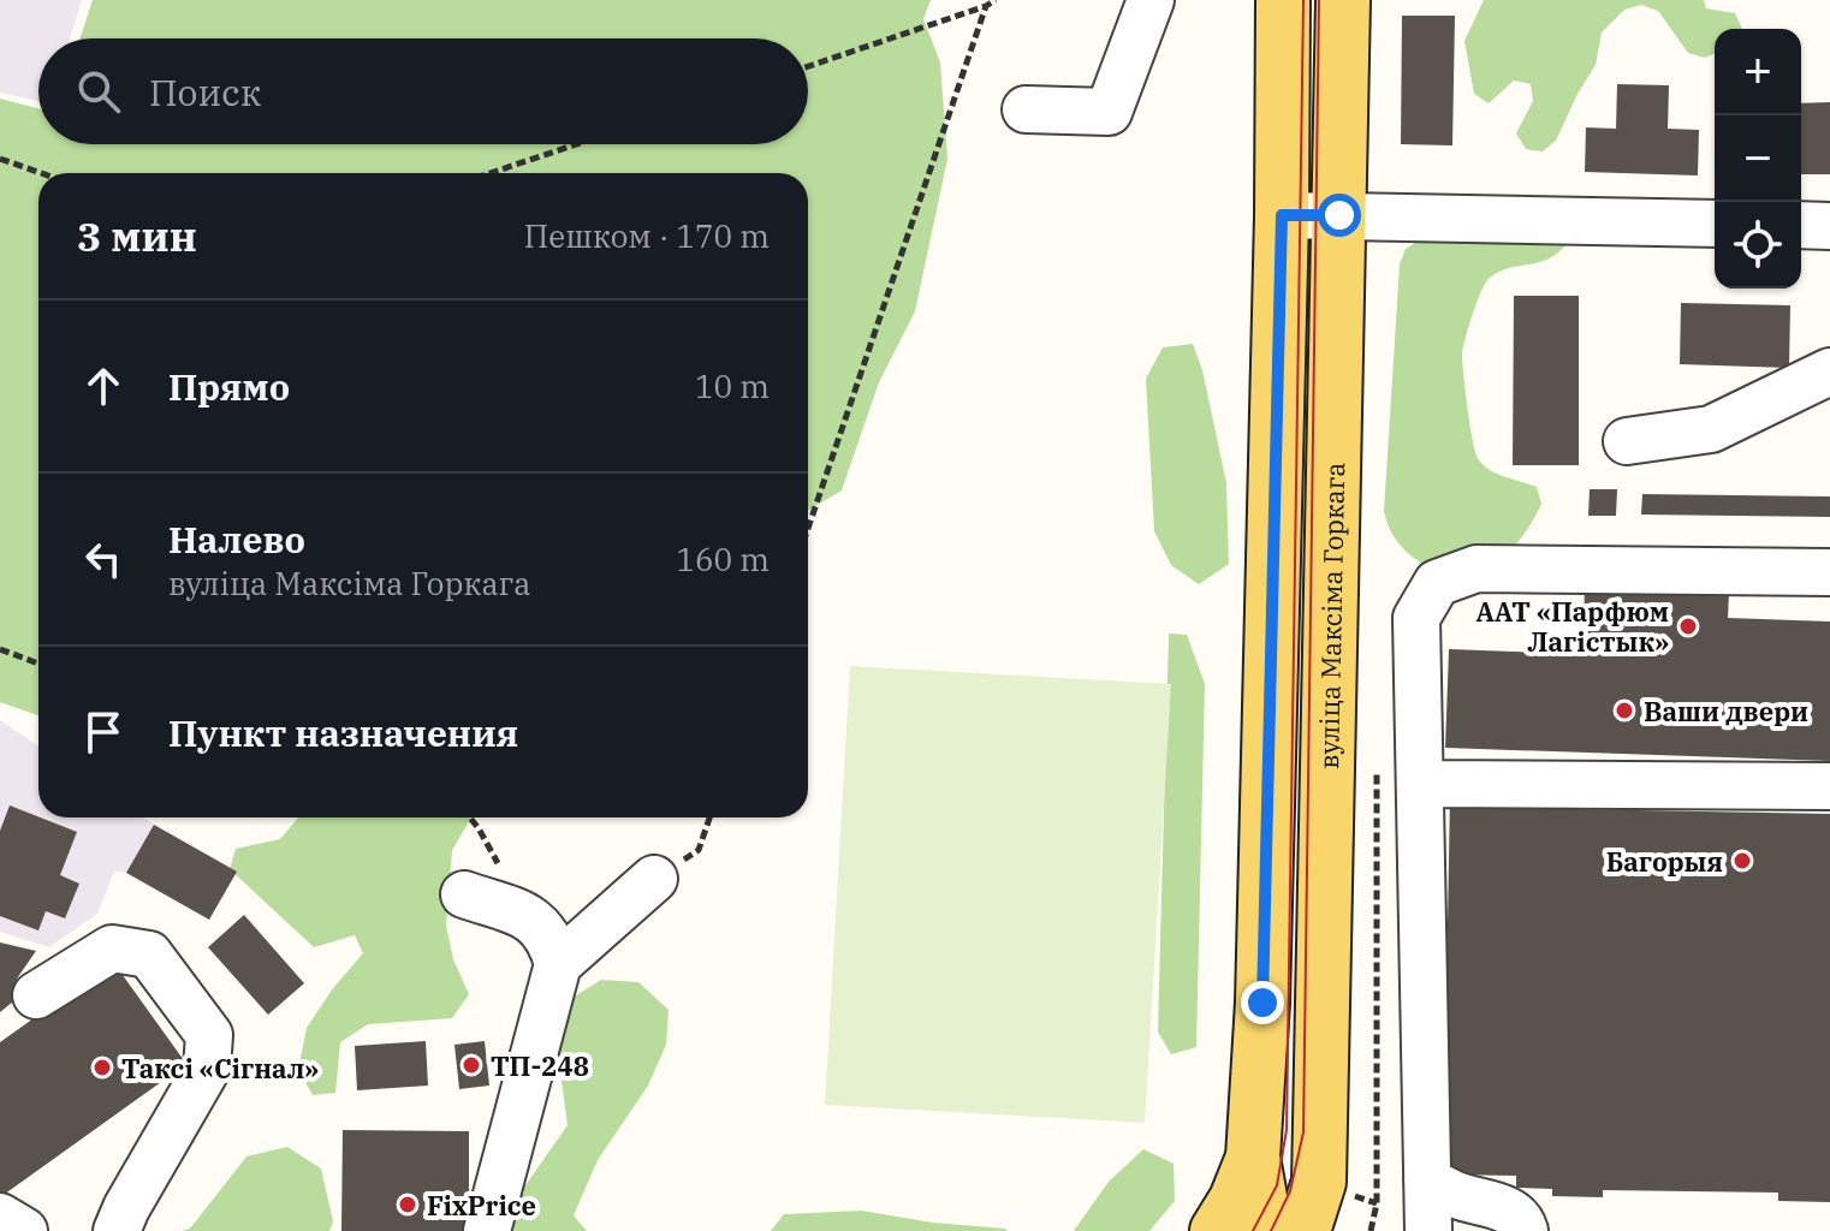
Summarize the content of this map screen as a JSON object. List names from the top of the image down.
{
  "streets": {
    "main road": ["вуліца Максіма Горкага"]
  },
  "places": [
    "ААТ «Парфюм Лагістык»",
    "Ваши двери",
    "Багорыя",
    "ТП-248",
    "Таксі «Сігнал»",
    "FixPrice"
  ],
  "page": {
    "map_buttons": ["+", "−"],
    "search": "Поиск",
    "heading": ["3 мин", "Пешком · 170 m"],
    "list": [
      ["Прямо", "10 m"],
      ["Налево", "вуліца Максіма Горкага", "160 m"],
      "Пункт назначения"
    ]
  }
}
